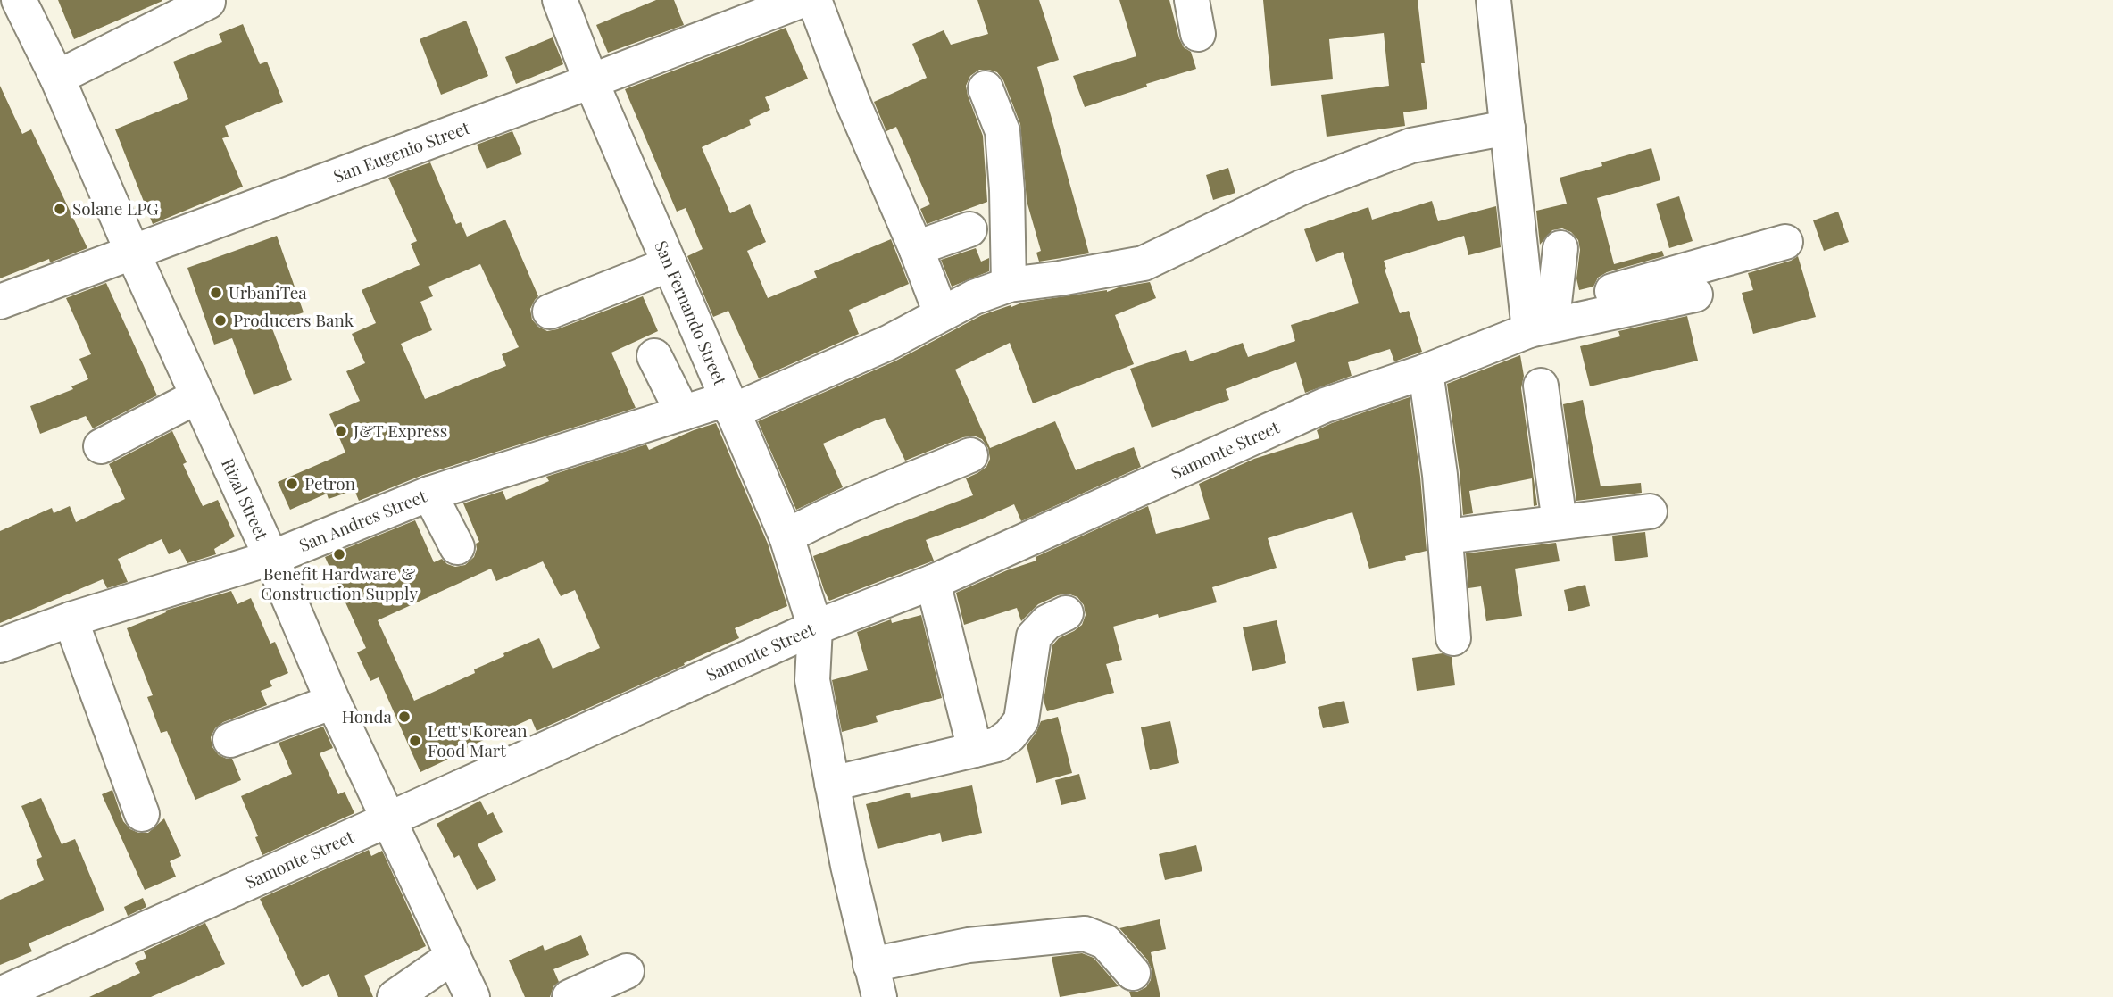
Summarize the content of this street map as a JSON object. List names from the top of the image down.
{
  "streets": {
    "street": [
      "San Eugenio Street",
      "San Fernando Street",
      "Samonte Street",
      "Rizal Street",
      "San Andres Street"
    ]
  },
  "crossings": [
    ["San Eugenio Street", "San Fernando Street"],
    ["San Eugenio Street", "Rizal Street"],
    ["San Fernando Street", "Samonte Street"],
    ["San Fernando Street", "San Andres Street"],
    ["Samonte Street", "Rizal Street"],
    ["Rizal Street", "San Andres Street"]
  ],
  "places": [
    "Solane LPG",
    "UrbaniTea",
    "Producers Bank",
    "J&T Express",
    "Petron",
    "Benefit Hardware & Construction Supply",
    "Honda",
    "Lett's Korean Food Mart"
  ]
}
